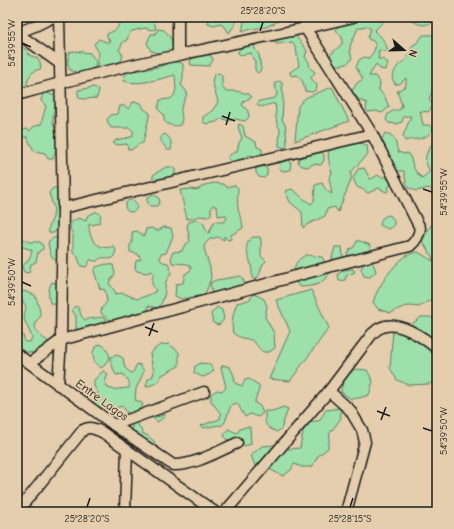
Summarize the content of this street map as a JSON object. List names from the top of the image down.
{
  "streets": {
    "street": ["Entre Lagos"]
  },
  "north": "right",
  "coordinates": [
    "25°28'20\"S",
    "54°39'55\"W",
    "54°39'50\"W",
    "25°28'15\"S"
  ]
}
